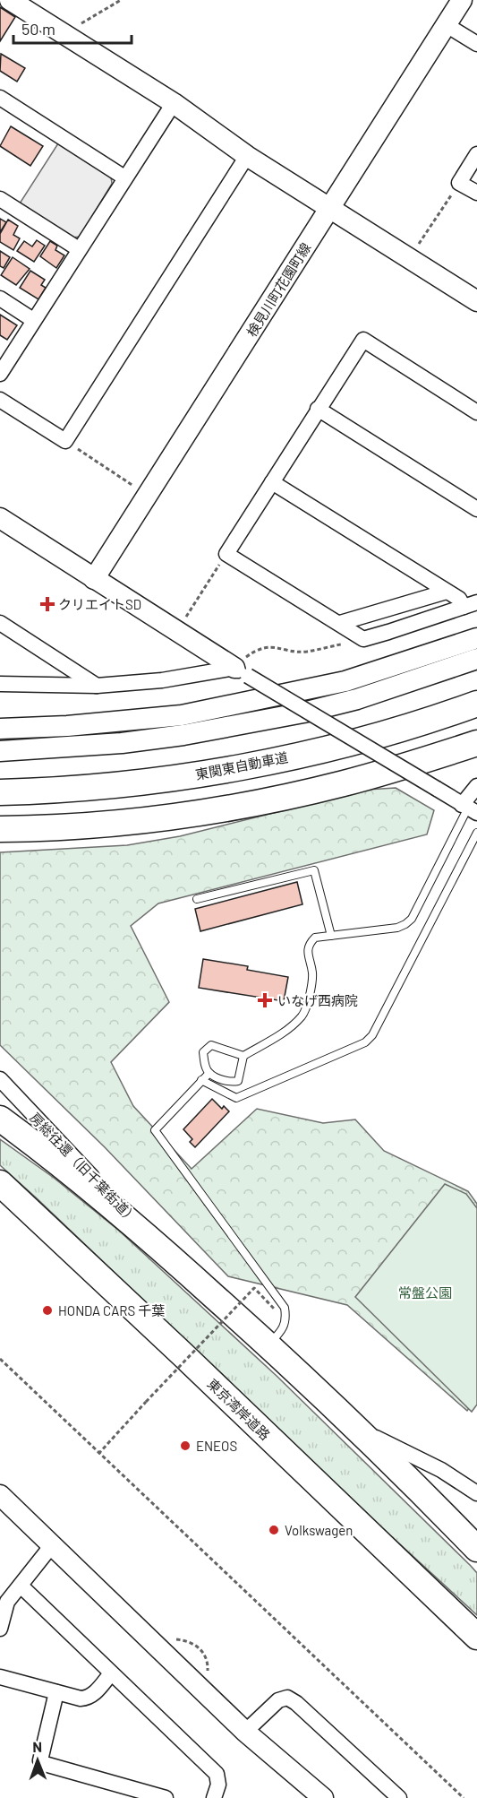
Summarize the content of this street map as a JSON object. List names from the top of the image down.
{
  "streets": {
    "highway": ["東関東自動車道", "東京湾岸道路"],
    "street": ["検見川町花園町線", "房総往還（旧千葉街道）"]
  },
  "parks": ["常盤公園"],
  "places": {
    "health": ["クリエイトSD", "いなげ西病院"],
    "other": ["HONDA CARS 千葉", "ENEOS", "Volkswagen"]
  },
  "scale_bar": "50 m",
  "north": "top"
}
